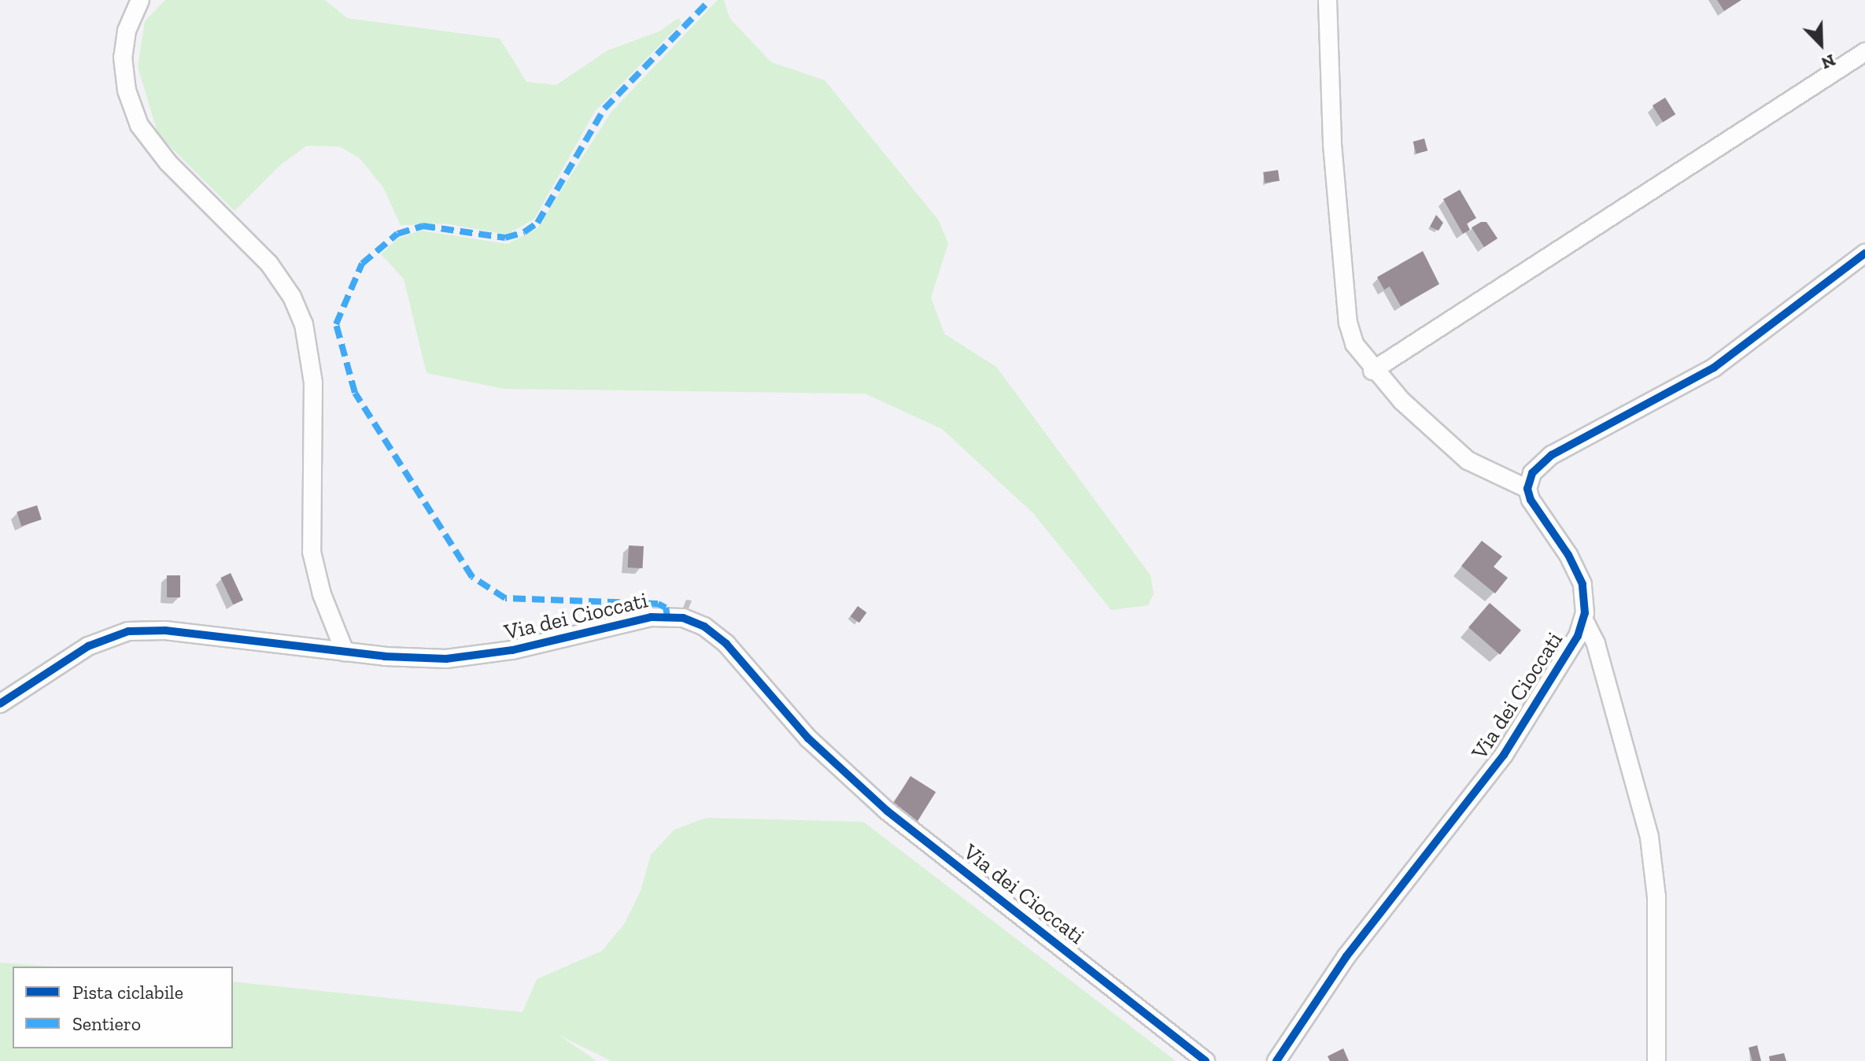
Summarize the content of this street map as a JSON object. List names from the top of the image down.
{
  "streets": {
    "street": ["Via dei Cioccati"]
  },
  "legend": ["Pista ciclabile", "Sentiero"],
  "north": "bottom right"
}
